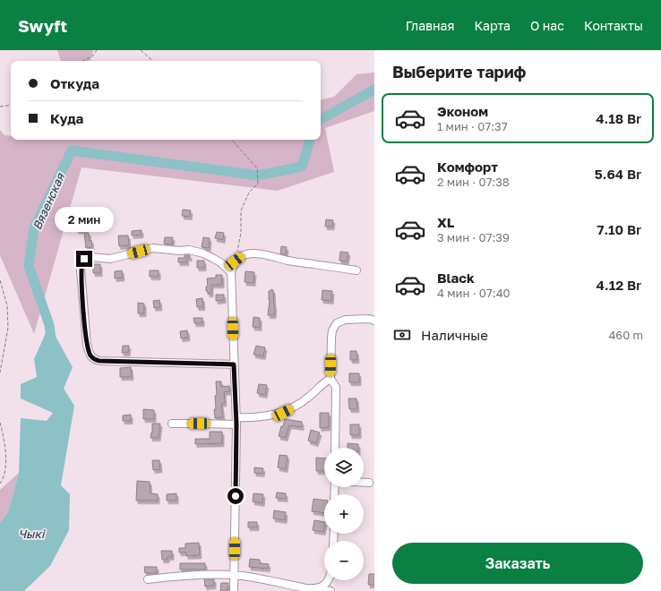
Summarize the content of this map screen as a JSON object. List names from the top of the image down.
{
  "water": ["Вязенская", "Чыкі"],
  "page": {
    "header": "Swyft",
    "nav": [
      "Главная",
      "Карта",
      "О нас",
      "Контакты"
    ],
    "heading": "Выберите тариф",
    "banner": ["Откуда", "Куда"],
    "list": [
      {
        "name": "Эконом",
        "note": "1 мин · 07:37",
        "value": "4.18 Br"
      },
      {
        "name": "Комфорт",
        "note": "2 мин · 07:38",
        "value": "5.64 Br"
      },
      {
        "name": "XL",
        "note": "3 мин · 07:39",
        "value": "7.10 Br"
      },
      {
        "name": "Black",
        "note": "4 мин · 07:40",
        "value": "4.12 Br"
      }
    ],
    "bubble": "2 мин",
    "pay": ["Наличные", "460 m"],
    "map_buttons": ["+", "−"],
    "buttons": "Заказать"
  }
}
